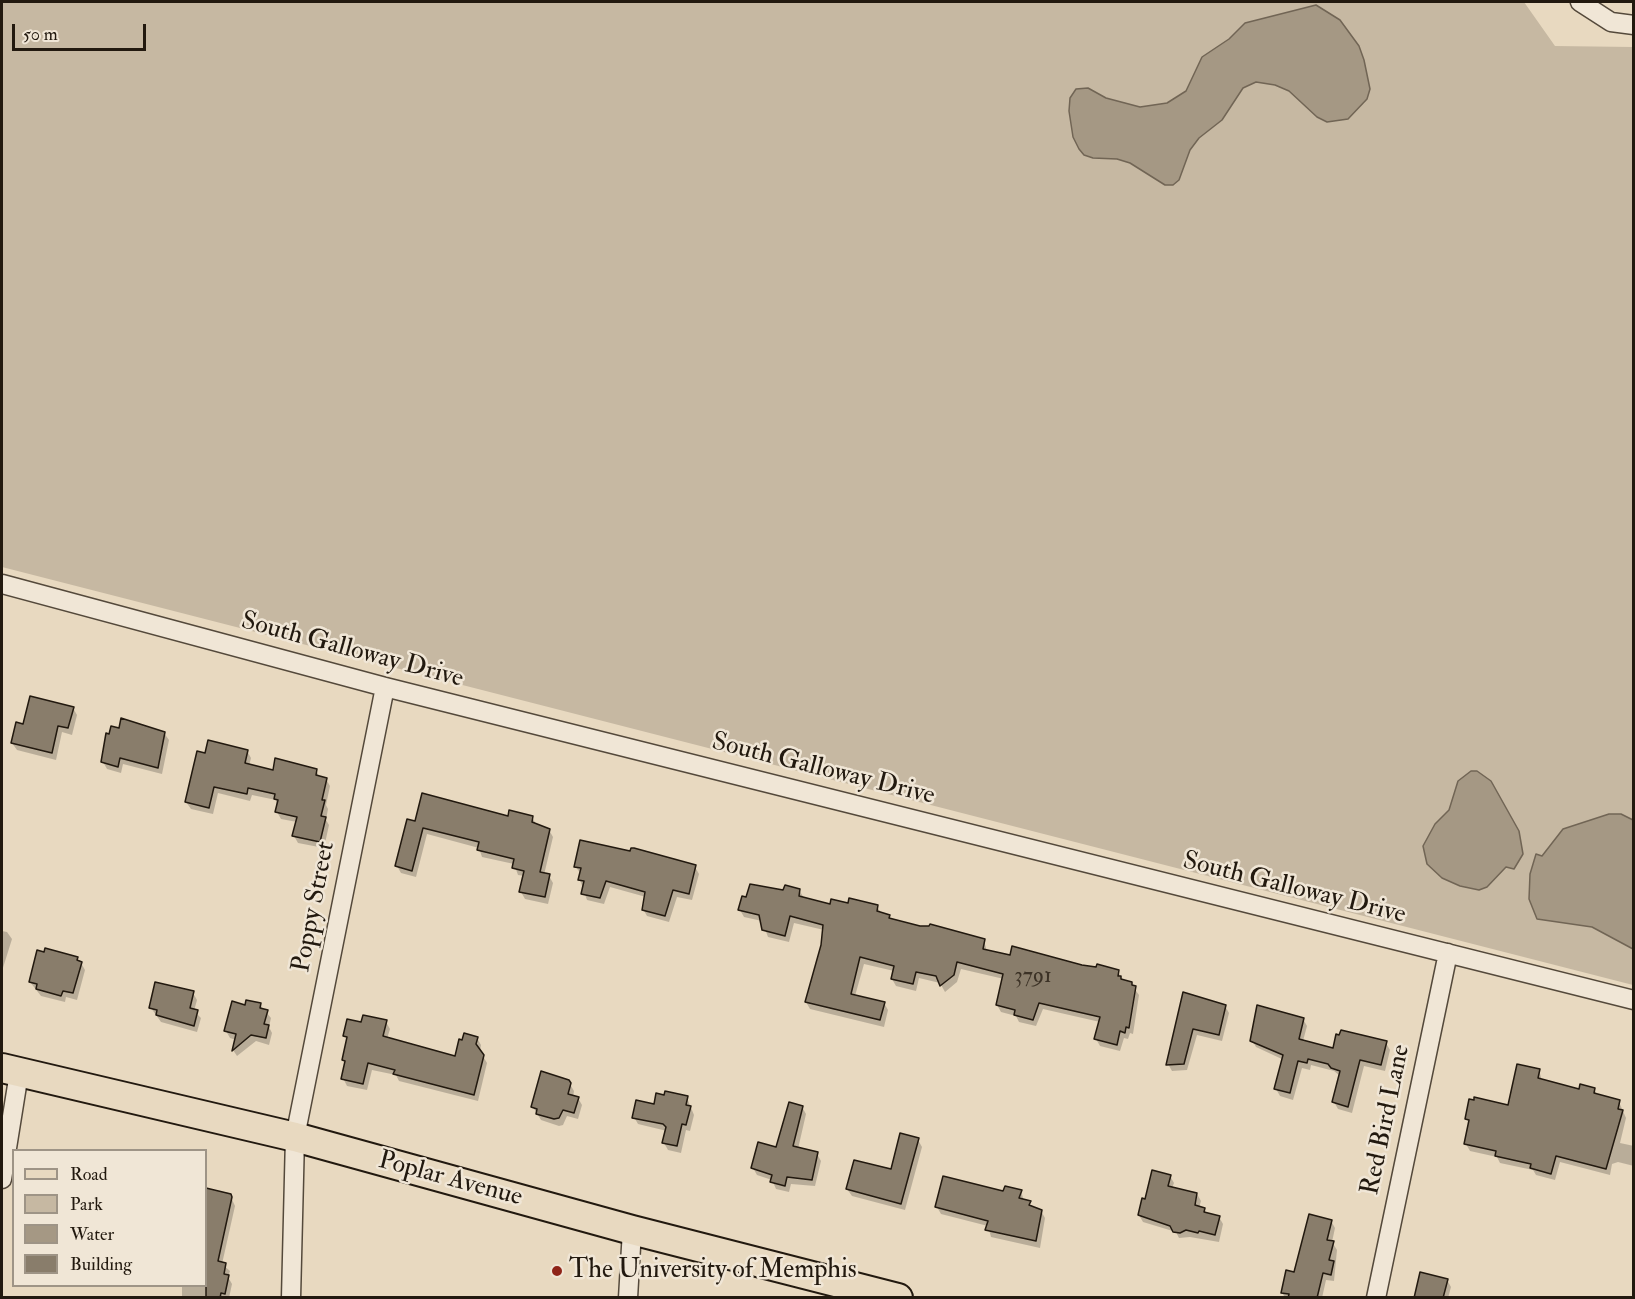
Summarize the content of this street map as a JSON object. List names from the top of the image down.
{
  "streets": {
    "main road": ["Poplar Avenue"],
    "street": ["South Galloway Drive", "Poppy Street", "Red Bird Lane"]
  },
  "crossings": [
    ["South Galloway Drive", "Poppy Street"],
    ["South Galloway Drive", "Red Bird Lane"],
    ["Poppy Street", "Poplar Avenue"]
  ],
  "places": ["The University of Memphis"],
  "house_numbers": ["3791"],
  "legend": [
    "Road",
    "Park",
    "Water",
    "Building"
  ],
  "scale_bar": "50 m"
}
